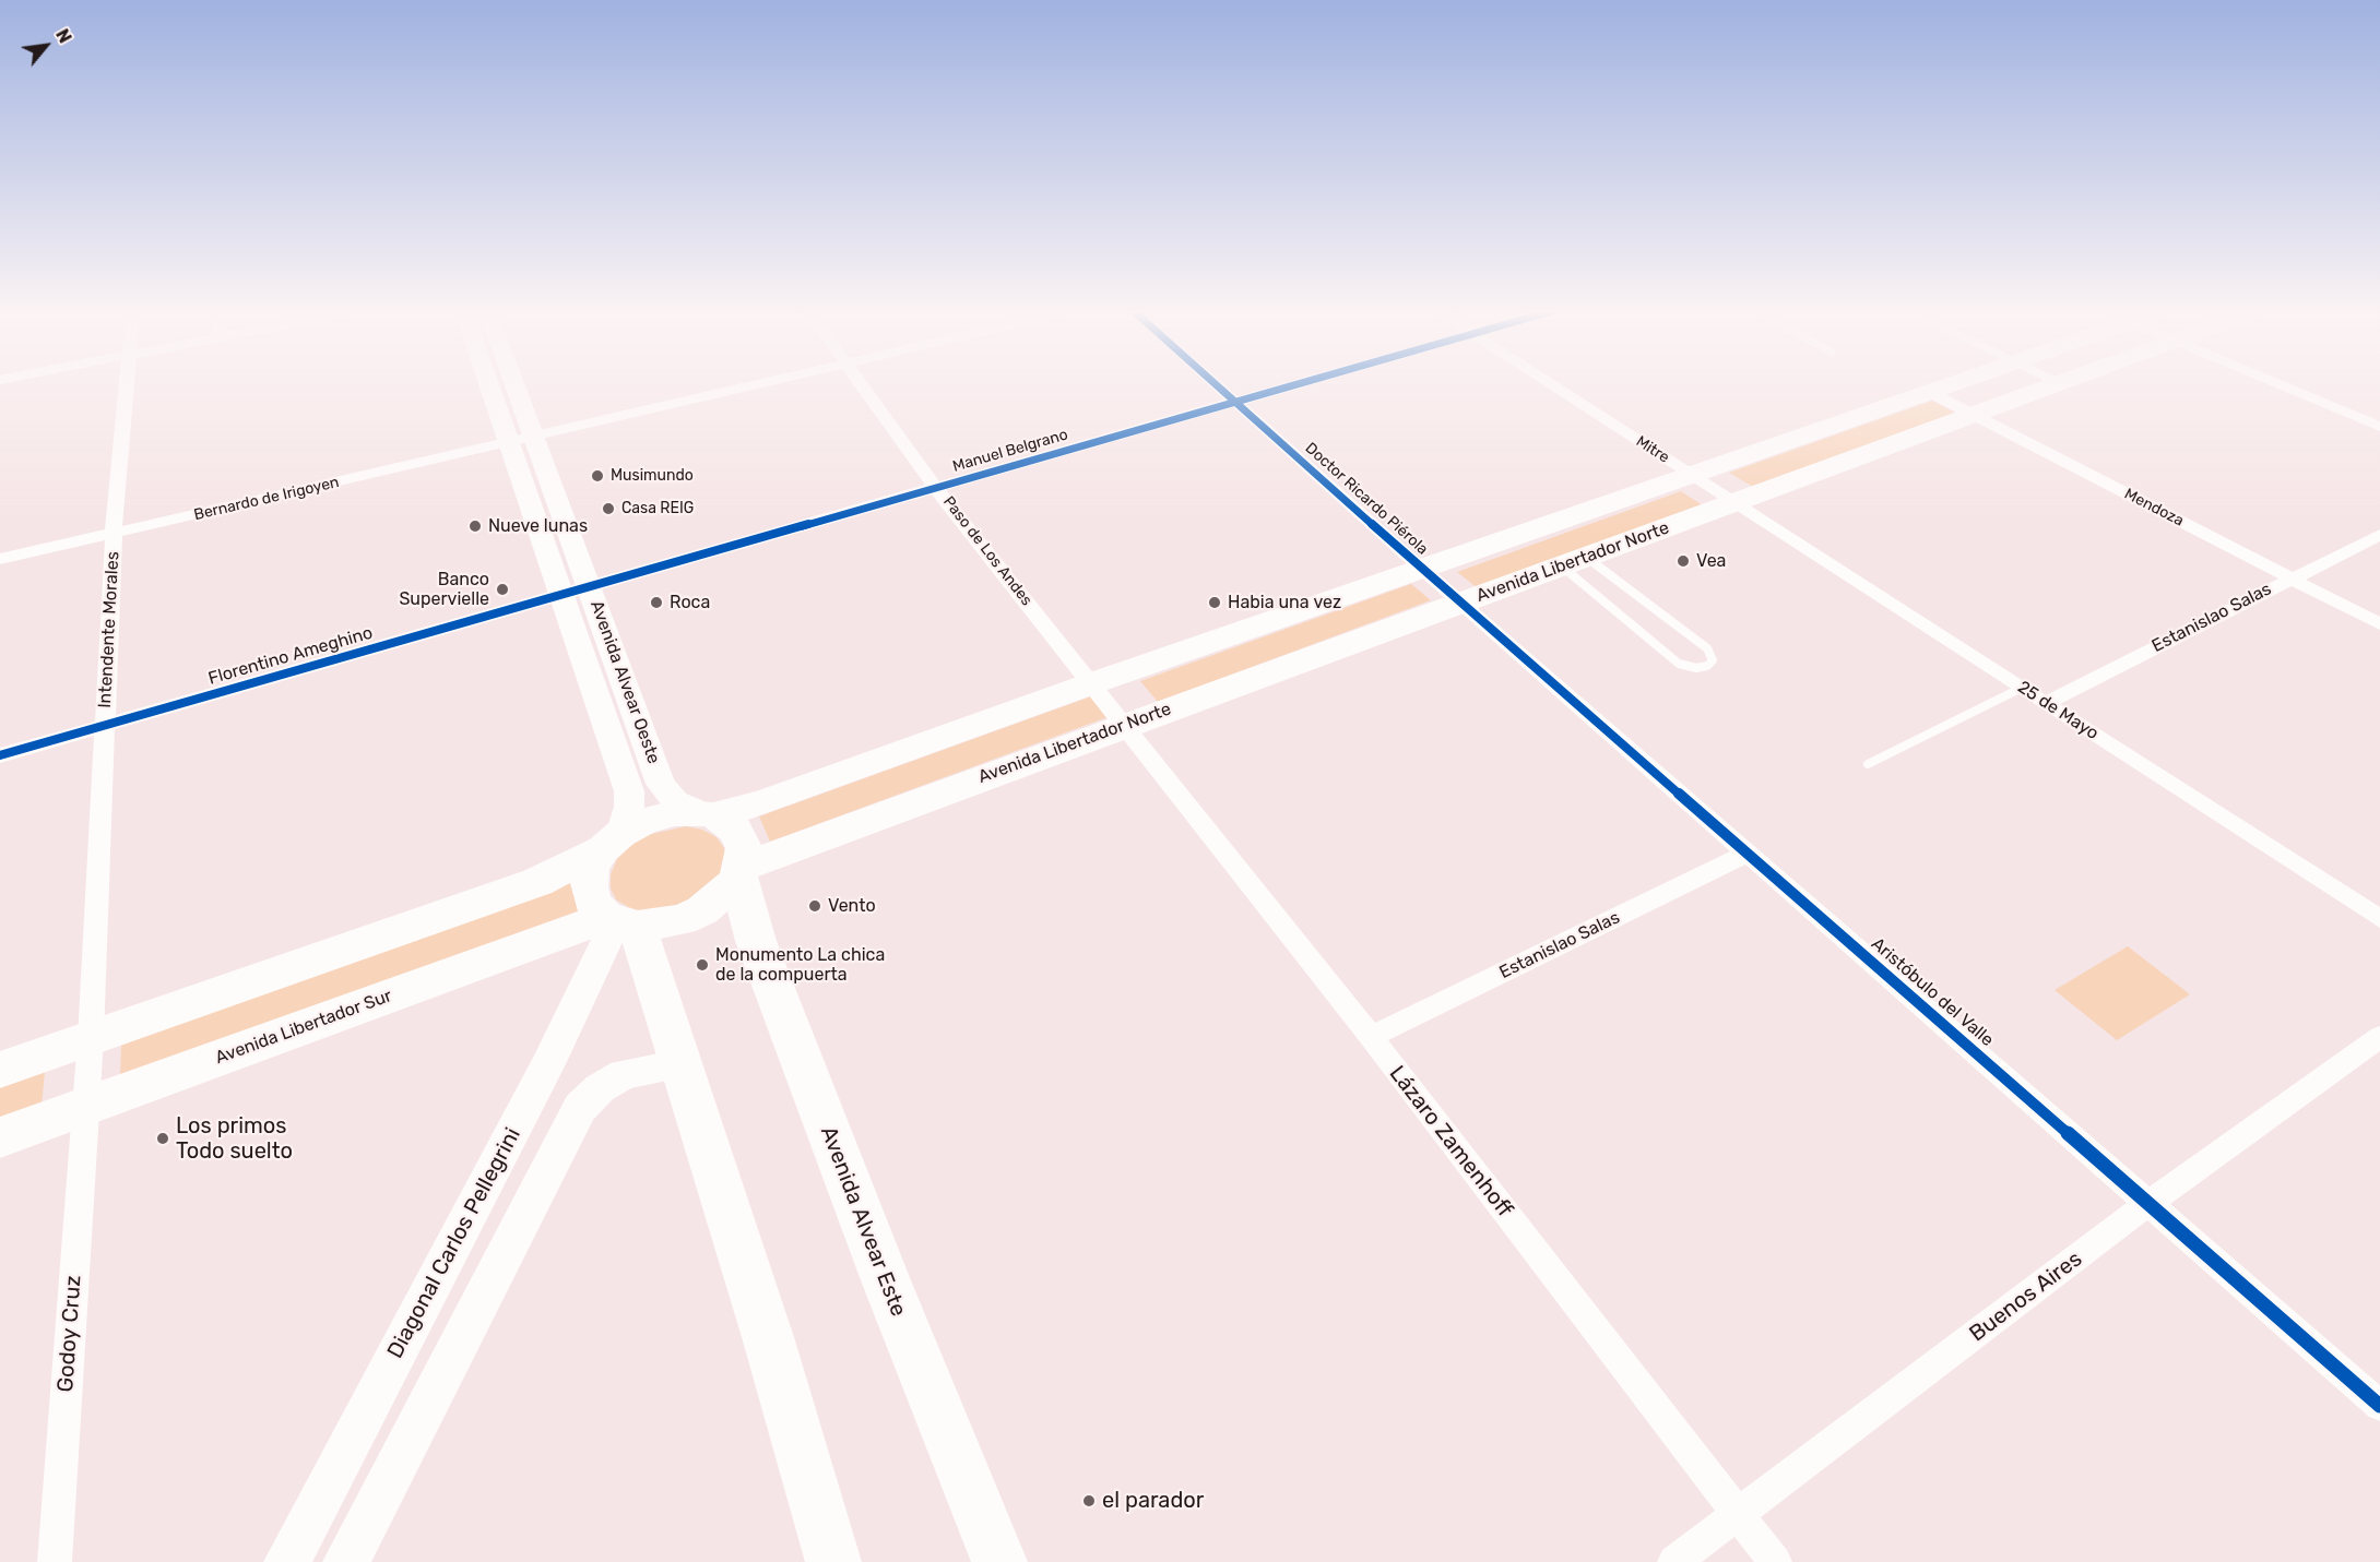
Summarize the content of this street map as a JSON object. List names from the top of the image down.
{
  "streets": {
    "highway": ["Avenida Libertador Norte", "Avenida Libertador Sur", "Avenida Alvear Este"],
    "main road": ["Avenida Alvear Oeste", "Diagonal Carlos Pellegrini"],
    "street": [
      "Mitre",
      "Manuel Belgrano",
      "Bernardo de Irigoyen",
      "Doctor Ricardo Piérola",
      "Mendoza",
      "Paso de Los Andes",
      "Estanislao Salas",
      "Intendente Morales",
      "Florentino Ameghino",
      "25 de Mayo",
      "Aristóbulo del Valle",
      "Lázaro Zamenhoff",
      "Buenos Aires",
      "Godoy Cruz"
    ]
  },
  "crossings": [
    ["Mitre", "Avenida Libertador Norte"],
    ["Mitre", "25 de Mayo"],
    ["Manuel Belgrano", "Doctor Ricardo Piérola"],
    ["Manuel Belgrano", "Paso de Los Andes"],
    ["Manuel Belgrano", "Florentino Ameghino"],
    ["Manuel Belgrano", "Avenida Alvear Oeste"],
    ["Bernardo de Irigoyen", "Intendente Morales"],
    ["Bernardo de Irigoyen", "Avenida Alvear Oeste"],
    ["Doctor Ricardo Piérola", "Avenida Libertador Norte"],
    ["Doctor Ricardo Piérola", "Aristóbulo del Valle"],
    ["Mendoza", "Avenida Libertador Norte"],
    ["Mendoza", "Estanislao Salas"],
    ["Paso de Los Andes", "Avenida Libertador Norte"],
    ["Paso de Los Andes", "Lázaro Zamenhoff"],
    ["Avenida Libertador Norte", "Avenida Alvear Oeste"],
    ["Avenida Libertador Norte", "25 de Mayo"],
    ["Avenida Libertador Norte", "Aristóbulo del Valle"],
    ["Avenida Libertador Norte", "Avenida Libertador Sur"],
    ["Avenida Libertador Norte", "Lázaro Zamenhoff"],
    ["Avenida Libertador Norte", "Avenida Alvear Este"],
    ["Avenida Libertador Norte", "Diagonal Carlos Pellegrini"],
    ["Estanislao Salas", "25 de Mayo"],
    ["Estanislao Salas", "Aristóbulo del Valle"],
    ["Estanislao Salas", "Lázaro Zamenhoff"],
    ["Intendente Morales", "Florentino Ameghino"],
    ["Intendente Morales", "Avenida Libertador Sur"],
    ["Intendente Morales", "Godoy Cruz"],
    ["Florentino Ameghino", "Avenida Alvear Oeste"],
    ["Avenida Alvear Oeste", "Avenida Libertador Sur"],
    ["Avenida Alvear Oeste", "Avenida Alvear Este"],
    ["Avenida Alvear Oeste", "Diagonal Carlos Pellegrini"],
    ["Aristóbulo del Valle", "Buenos Aires"],
    ["Avenida Libertador Sur", "Avenida Alvear Este"],
    ["Avenida Libertador Sur", "Diagonal Carlos Pellegrini"],
    ["Avenida Libertador Sur", "Godoy Cruz"],
    ["Lázaro Zamenhoff", "Buenos Aires"],
    ["Avenida Alvear Este", "Diagonal Carlos Pellegrini"]
  ],
  "places": [
    "Musimundo",
    "Casa REIG",
    "Nueve lunas",
    "Vea",
    "Banco Supervielle",
    "Roca",
    "Habia una vez",
    "Vento",
    "Monumento La chica de la compuerta",
    "Los primos Todo suelto",
    "el parador"
  ],
  "north": "top right"
}
